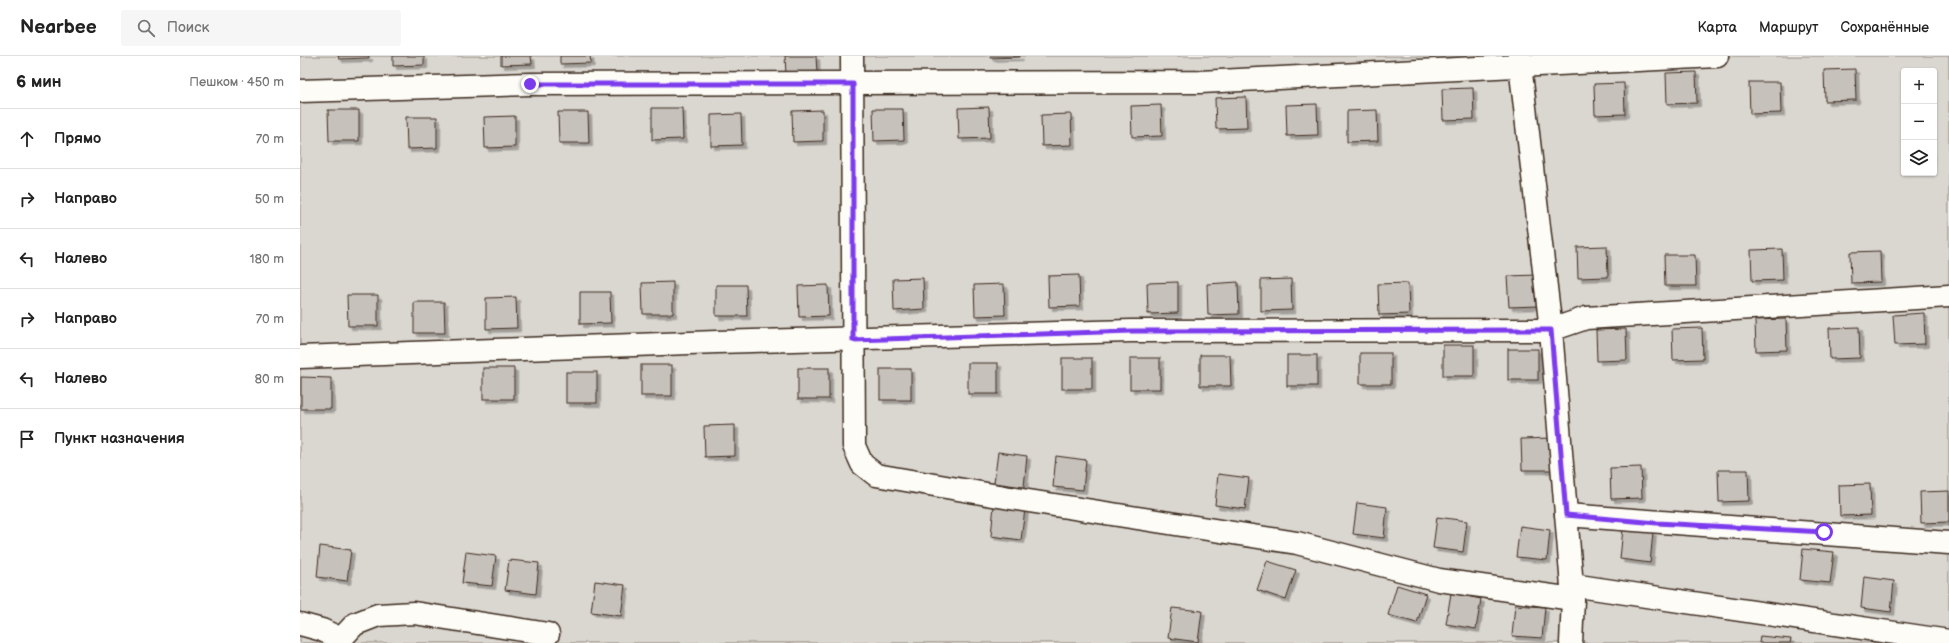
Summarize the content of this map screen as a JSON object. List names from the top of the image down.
{
  "page": {
    "header": "Nearbee",
    "search": "Поиск",
    "nav": ["Карта", "Маршрут", "Сохранённые"],
    "heading": ["6 мин", "Пешком · 450 m"],
    "map_buttons": ["+", "−"],
    "list": [
      ["Прямо", "70 m"],
      ["Направо", "50 m"],
      ["Налево", "180 m"],
      ["Направо", "70 m"],
      ["Налево", "80 m"],
      "Пункт назначения"
    ]
  }
}
